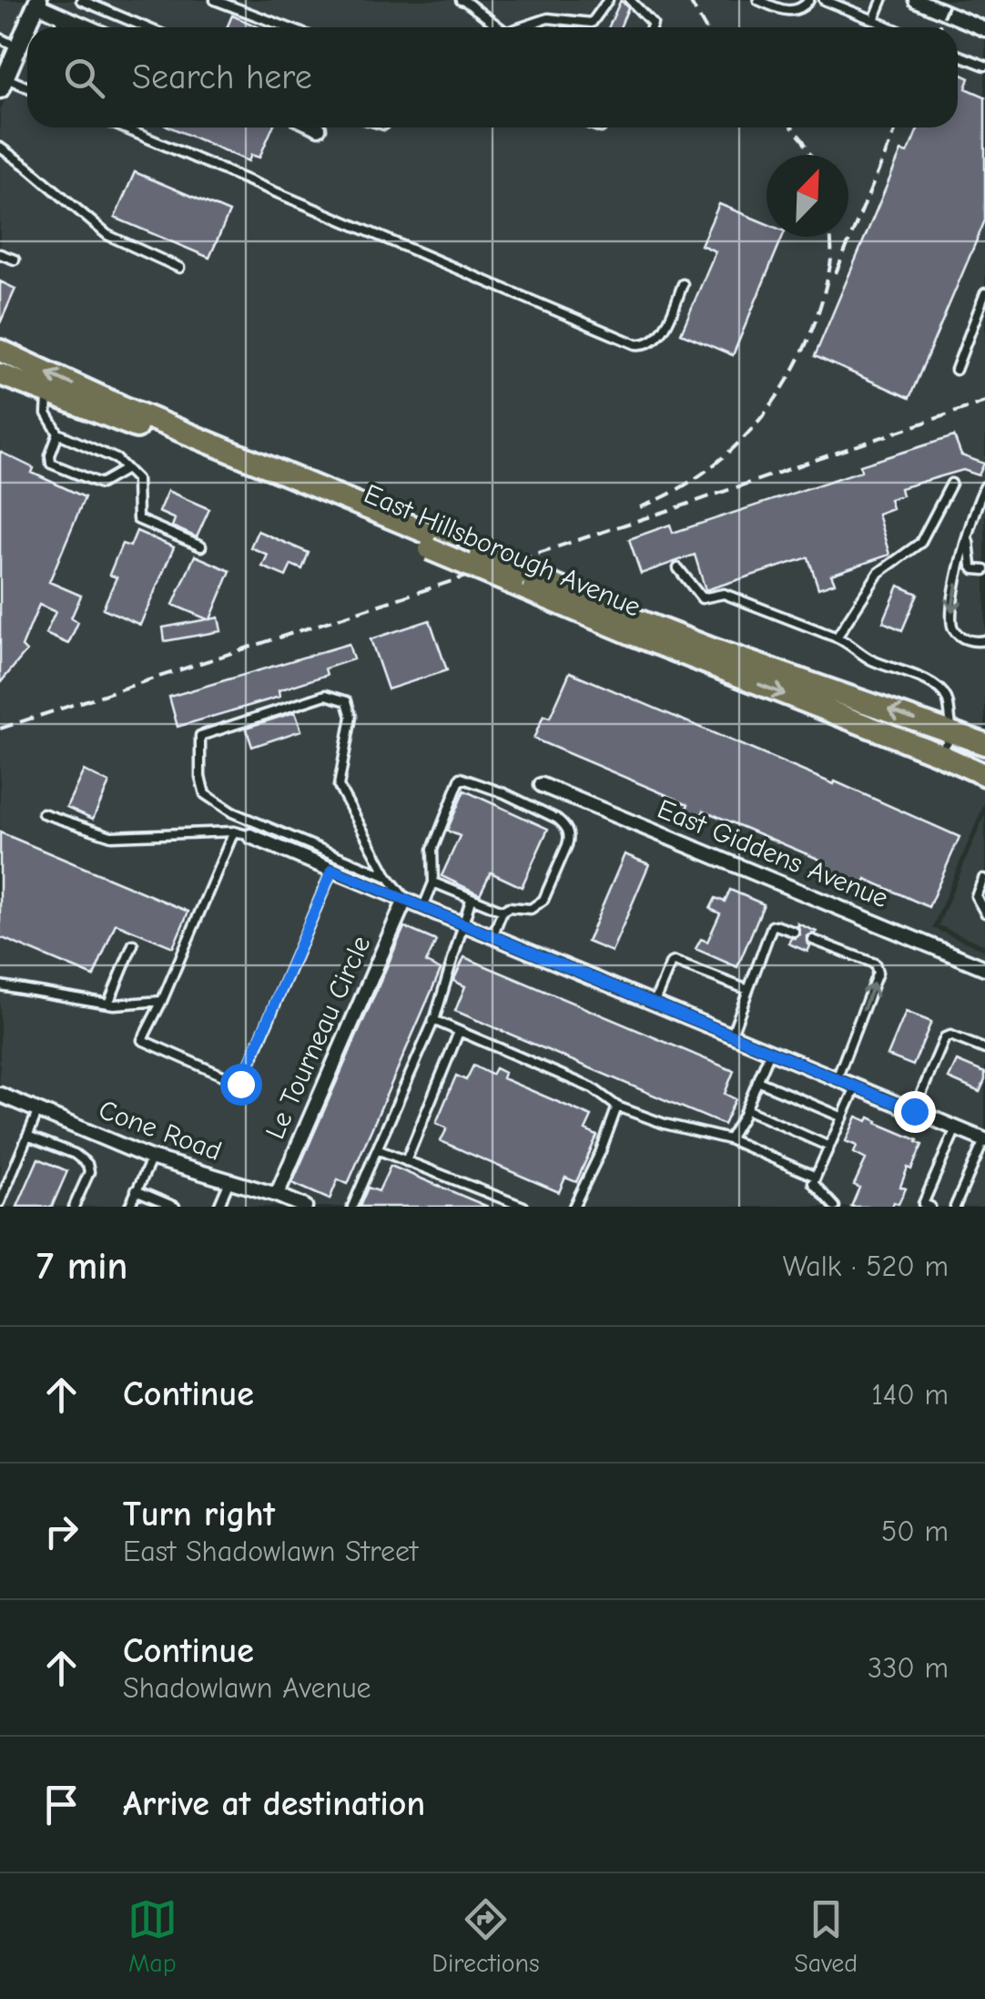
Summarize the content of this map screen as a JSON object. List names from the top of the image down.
{
  "streets": {
    "main road": ["East Hillsborough Avenue"],
    "street": ["East Giddens Avenue", "Le Tourneau Circle", "Cone Road"]
  },
  "crossings": [
    ["Le Tourneau Circle", "Cone Road"]
  ],
  "north": "top right",
  "page": {
    "search": "Search here",
    "heading": ["7 min", "Walk · 520 m"],
    "list": [
      ["Continue", "140 m"],
      ["Turn right", "East Shadowlawn Street", "50 m"],
      ["Continue", "Shadowlawn Avenue", "330 m"],
      "Arrive at destination"
    ],
    "nav": ["Map", "Directions", "Saved"]
  }
}
